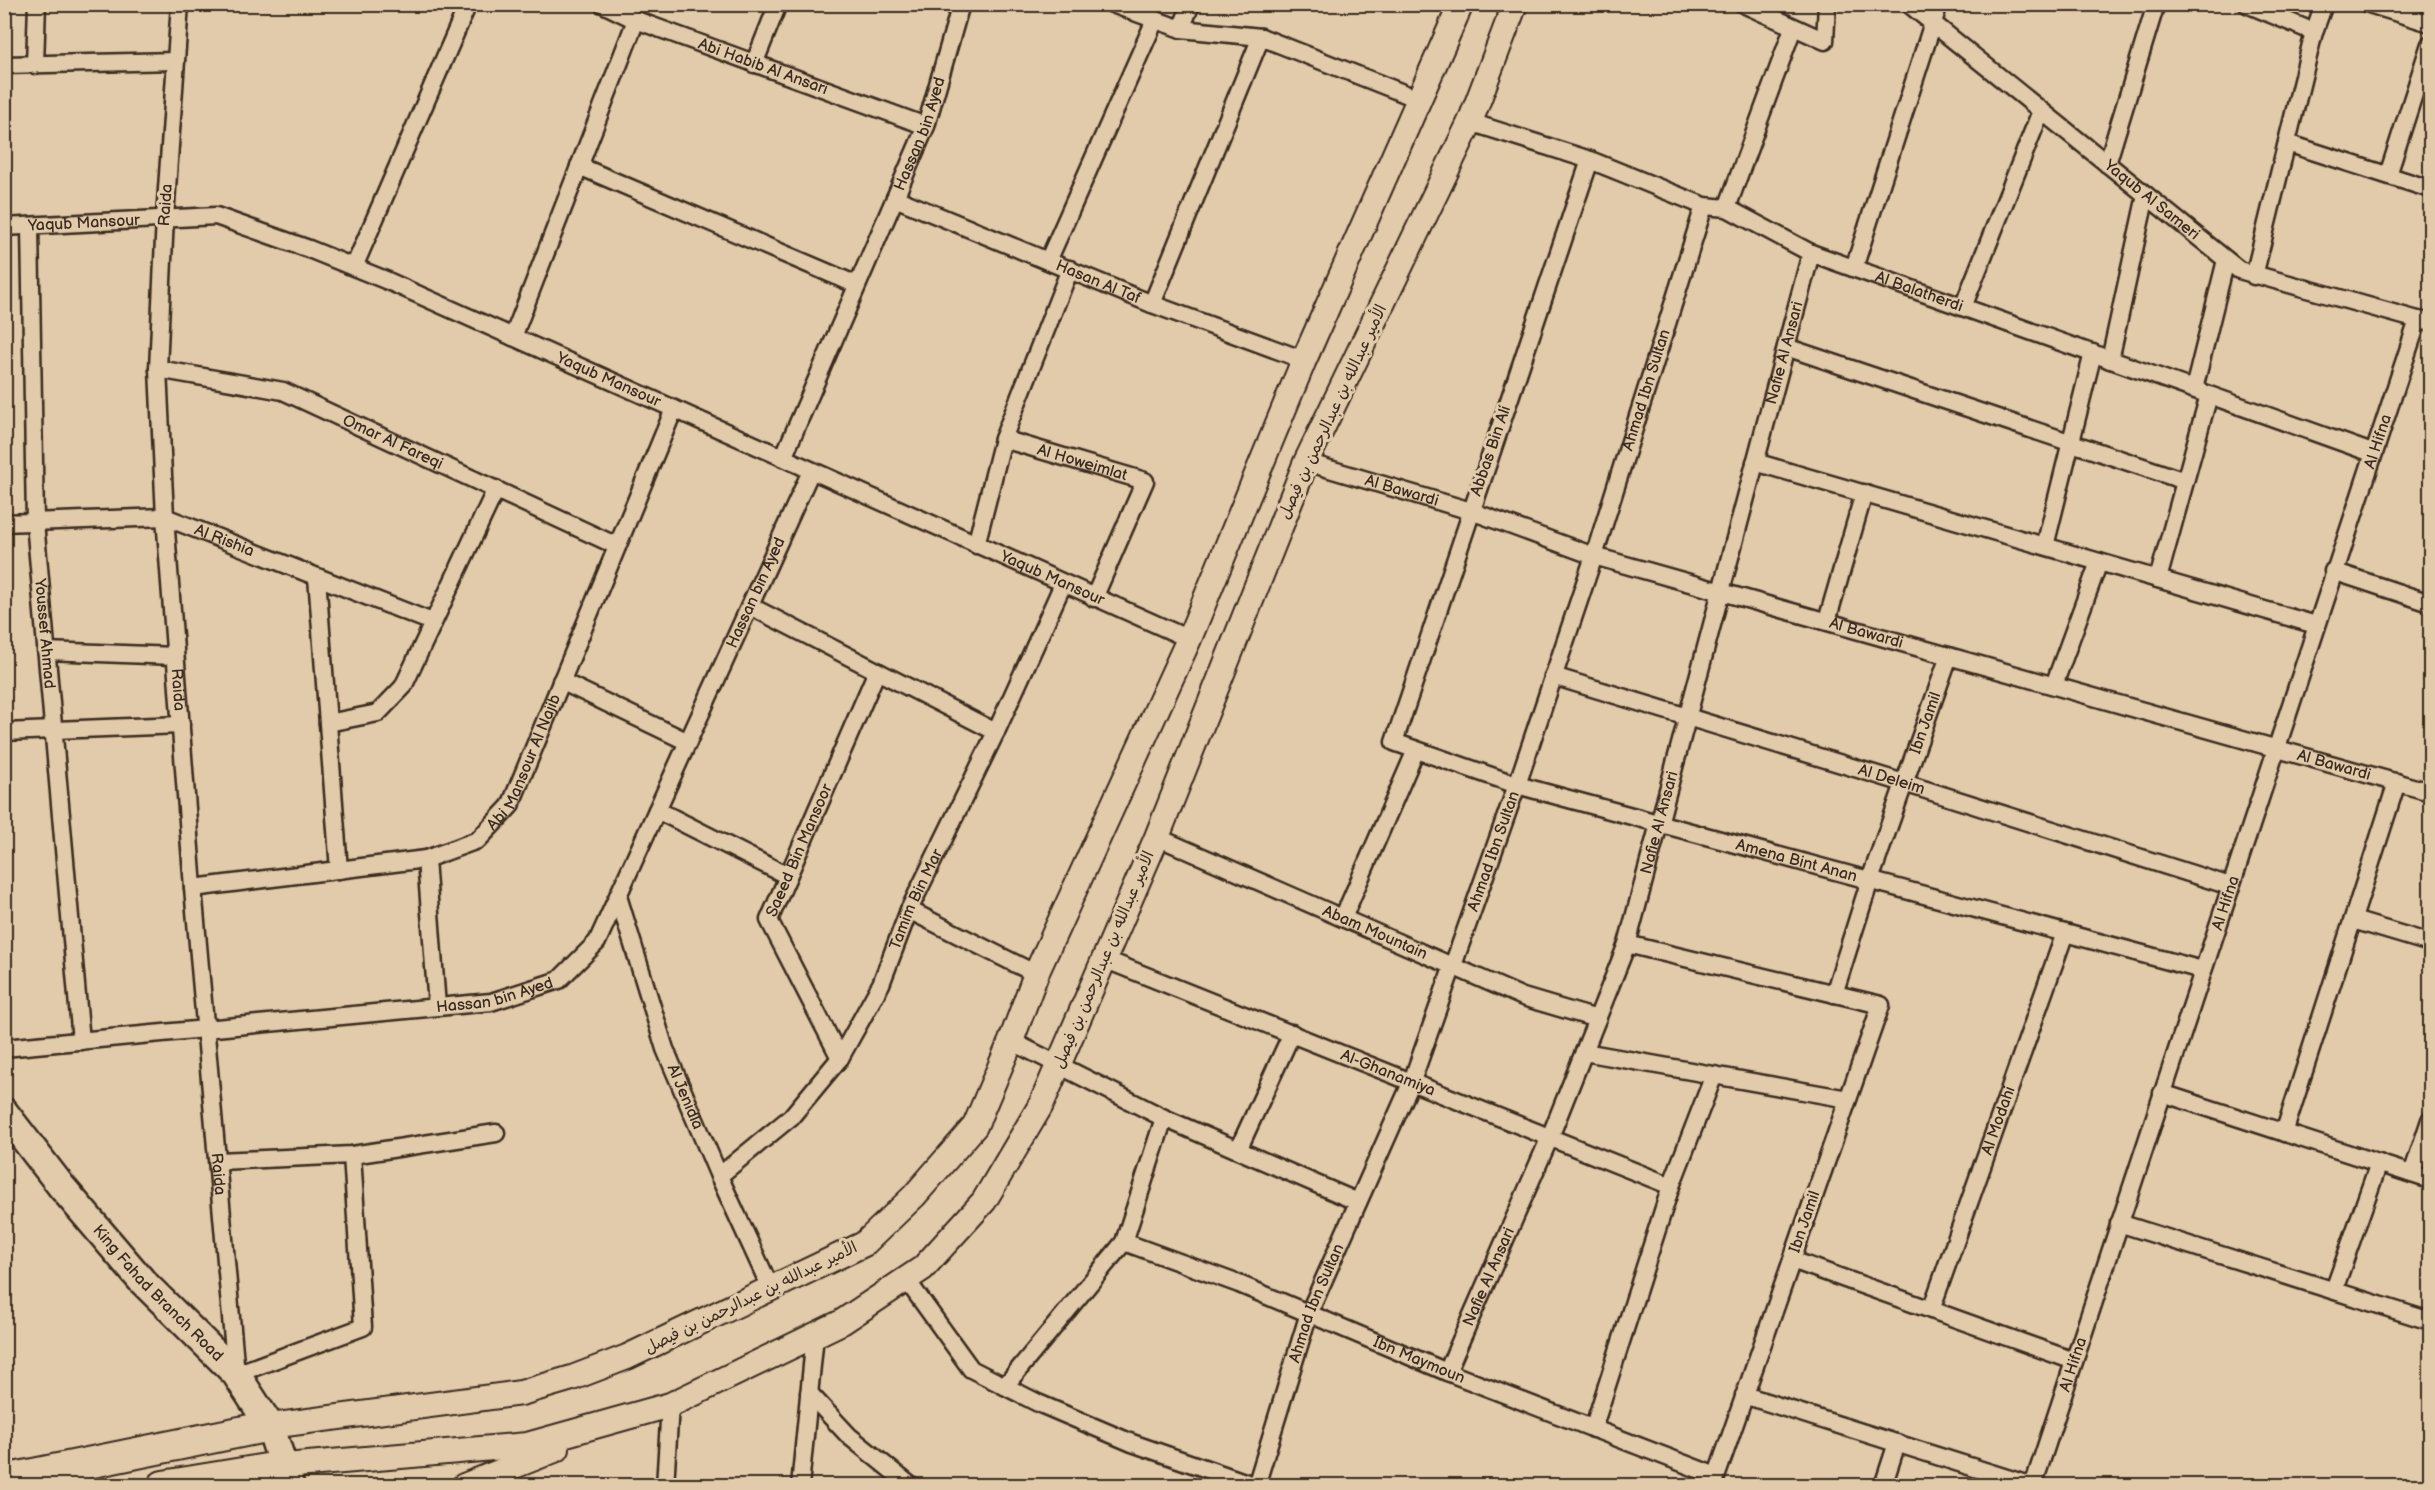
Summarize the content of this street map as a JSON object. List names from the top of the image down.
{
  "streets": {
    "main road": ["الأمير عبدالله بن عبدالرحمن بن فيصل", "King Fahad Branch Road"],
    "street": [
      "Abi Habib Al Ansari",
      "Hassan bin Ayed",
      "Yaqub Al Sameri",
      "Raida",
      "Yaqub Mansour",
      "Hasan Al Taf",
      "Al Balatherdi",
      "Nafie Al Ansari",
      "Ahmad Ibn Sultan",
      "Al Hifna",
      "Omar Al Fareqi",
      "Abbas Bin Ali",
      "Al Howeimlat",
      "Al Bawardi",
      "Al Rishia",
      "Youssef Ahmad",
      "Ibn Jamil",
      "Abi Mansour Al Najib",
      "Al Deleim",
      "Saeed Bin Mansoor",
      "Amena Bint Anan",
      "Tamim Bin Mar",
      "Abam Mountain",
      "Al-Ghanamiya",
      "Al Jenidla",
      "Al Modahi",
      "Ibn Maymoun"
    ]
  },
  "crossings": [
    ["Abi Habib Al Ansari", "Hassan bin Ayed"],
    ["Hassan bin Ayed", "Raida"],
    ["Hassan bin Ayed", "Yaqub Mansour"],
    ["Hassan bin Ayed", "Hasan Al Taf"],
    ["Hassan bin Ayed", "Youssef Ahmad"],
    ["Hassan bin Ayed", "Al Jenidla"],
    ["Yaqub Al Sameri", "Al Hifna"],
    ["Raida", "Yaqub Mansour"],
    ["Raida", "Omar Al Fareqi"],
    ["Raida", "Al Rishia"],
    ["Raida", "Abi Mansour Al Najib"],
    ["Raida", "King Fahad Branch Road"],
    ["Yaqub Mansour", "الأمير عبدالله بن عبدالرحمن بن فيصل"],
    ["Yaqub Mansour", "Al Howeimlat"],
    ["Yaqub Mansour", "Youssef Ahmad"],
    ["Yaqub Mansour", "Abi Mansour Al Najib"],
    ["Yaqub Mansour", "Tamim Bin Mar"],
    ["Hasan Al Taf", "الأمير عبدالله بن عبدالرحمن بن فيصل"],
    ["Al Balatherdi", "Nafie Al Ansari"],
    ["Al Balatherdi", "Ahmad Ibn Sultan"],
    ["Al Balatherdi", "الأمير عبدالله بن عبدالرحمن بن فيصل"],
    ["Al Balatherdi", "Al Hifna"],
    ["Al Balatherdi", "Abbas Bin Ali"],
    ["Nafie Al Ansari", "Al Bawardi"],
    ["Nafie Al Ansari", "Ibn Jamil"],
    ["Nafie Al Ansari", "Al Deleim"],
    ["Nafie Al Ansari", "Amena Bint Anan"],
    ["Nafie Al Ansari", "Abam Mountain"],
    ["Nafie Al Ansari", "Al-Ghanamiya"],
    ["Nafie Al Ansari", "Ibn Maymoun"],
    ["Ahmad Ibn Sultan", "Al Bawardi"],
    ["Ahmad Ibn Sultan", "Al Deleim"],
    ["Ahmad Ibn Sultan", "Amena Bint Anan"],
    ["Ahmad Ibn Sultan", "Abam Mountain"],
    ["Ahmad Ibn Sultan", "Al-Ghanamiya"],
    ["Ahmad Ibn Sultan", "Ibn Maymoun"],
    ["الأمير عبدالله بن عبدالرحمن بن فيصل", "Al Bawardi"],
    ["الأمير عبدالله بن عبدالرحمن بن فيصل", "Abam Mountain"],
    ["الأمير عبدالله بن عبدالرحمن بن فيصل", "Al-Ghanamiya"],
    ["الأمير عبدالله بن عبدالرحمن بن فيصل", "Al Jenidla"],
    ["الأمير عبدالله بن عبدالرحمن بن فيصل", "King Fahad Branch Road"],
    ["Al Hifna", "Al Bawardi"],
    ["Al Hifna", "Al Deleim"],
    ["Al Hifna", "Amena Bint Anan"],
    ["Omar Al Fareqi", "Abi Mansour Al Najib"],
    ["Abbas Bin Ali", "Al Bawardi"],
    ["Abbas Bin Ali", "Amena Bint Anan"],
    ["Al Bawardi", "Ibn Jamil"],
    ["Al Rishia", "Youssef Ahmad"],
    ["Ibn Jamil", "Al Deleim"],
    ["Ibn Jamil", "Amena Bint Anan"],
    ["Ibn Jamil", "Ibn Maymoun"],
    ["Saeed Bin Mansoor", "Tamim Bin Mar"],
    ["Amena Bint Anan", "Al Modahi"],
    ["Tamim Bin Mar", "Al Jenidla"]
  ]
}
